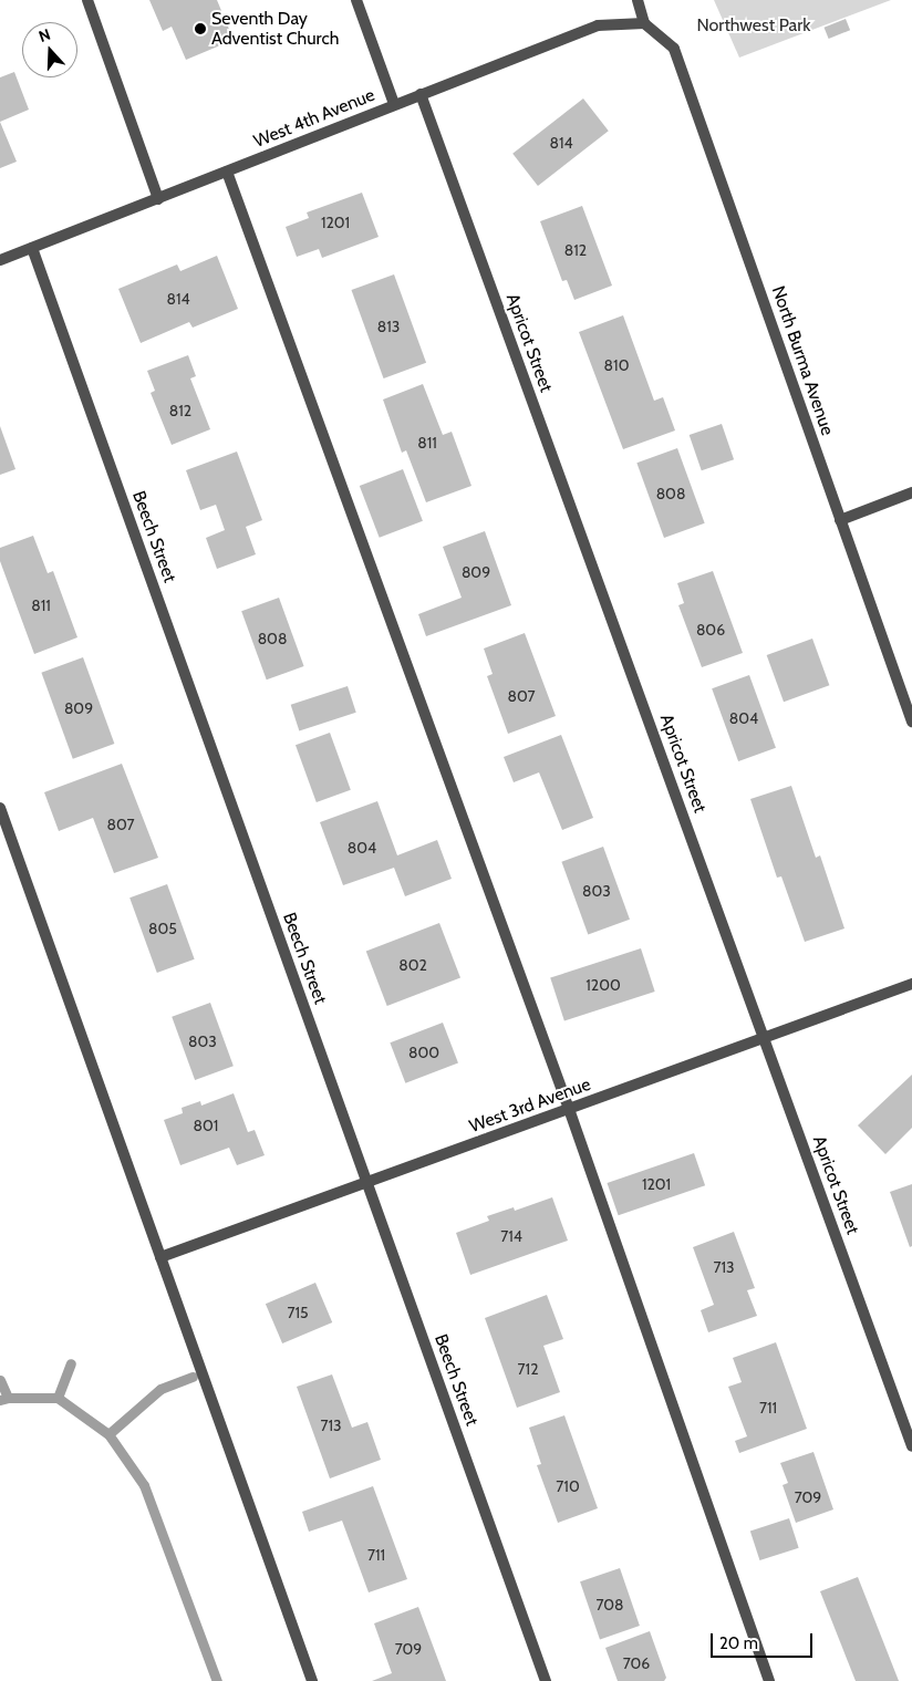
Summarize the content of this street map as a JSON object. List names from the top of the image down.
{
  "streets": {
    "street": [
      "West 4th Avenue",
      "Apricot Street",
      "North Burma Avenue",
      "Beech Street",
      "West 3rd Avenue"
    ]
  },
  "crossings": [
    ["West 4th Avenue", "Apricot Street"],
    ["West 4th Avenue", "North Burma Avenue"],
    ["West 4th Avenue", "Beech Street"],
    ["Apricot Street", "West 3rd Avenue"],
    ["Beech Street", "West 3rd Avenue"]
  ],
  "parks": ["Northwest Park"],
  "places": ["Seventh Day Adventist Church"],
  "house_numbers": [
    "814",
    "1201",
    "812",
    "814",
    "813",
    "810",
    "812",
    "811",
    "808",
    "809",
    "811",
    "806",
    "808",
    "807",
    "809",
    "804",
    "807",
    "804",
    "803",
    "805",
    "802",
    "1200",
    "803",
    "800",
    "801",
    "1201",
    "714",
    "713",
    "715",
    "712",
    "711",
    "713",
    "710",
    "709",
    "711",
    "708",
    "709",
    "706"
  ],
  "scale_bar": "20 m",
  "north": "top"
}
